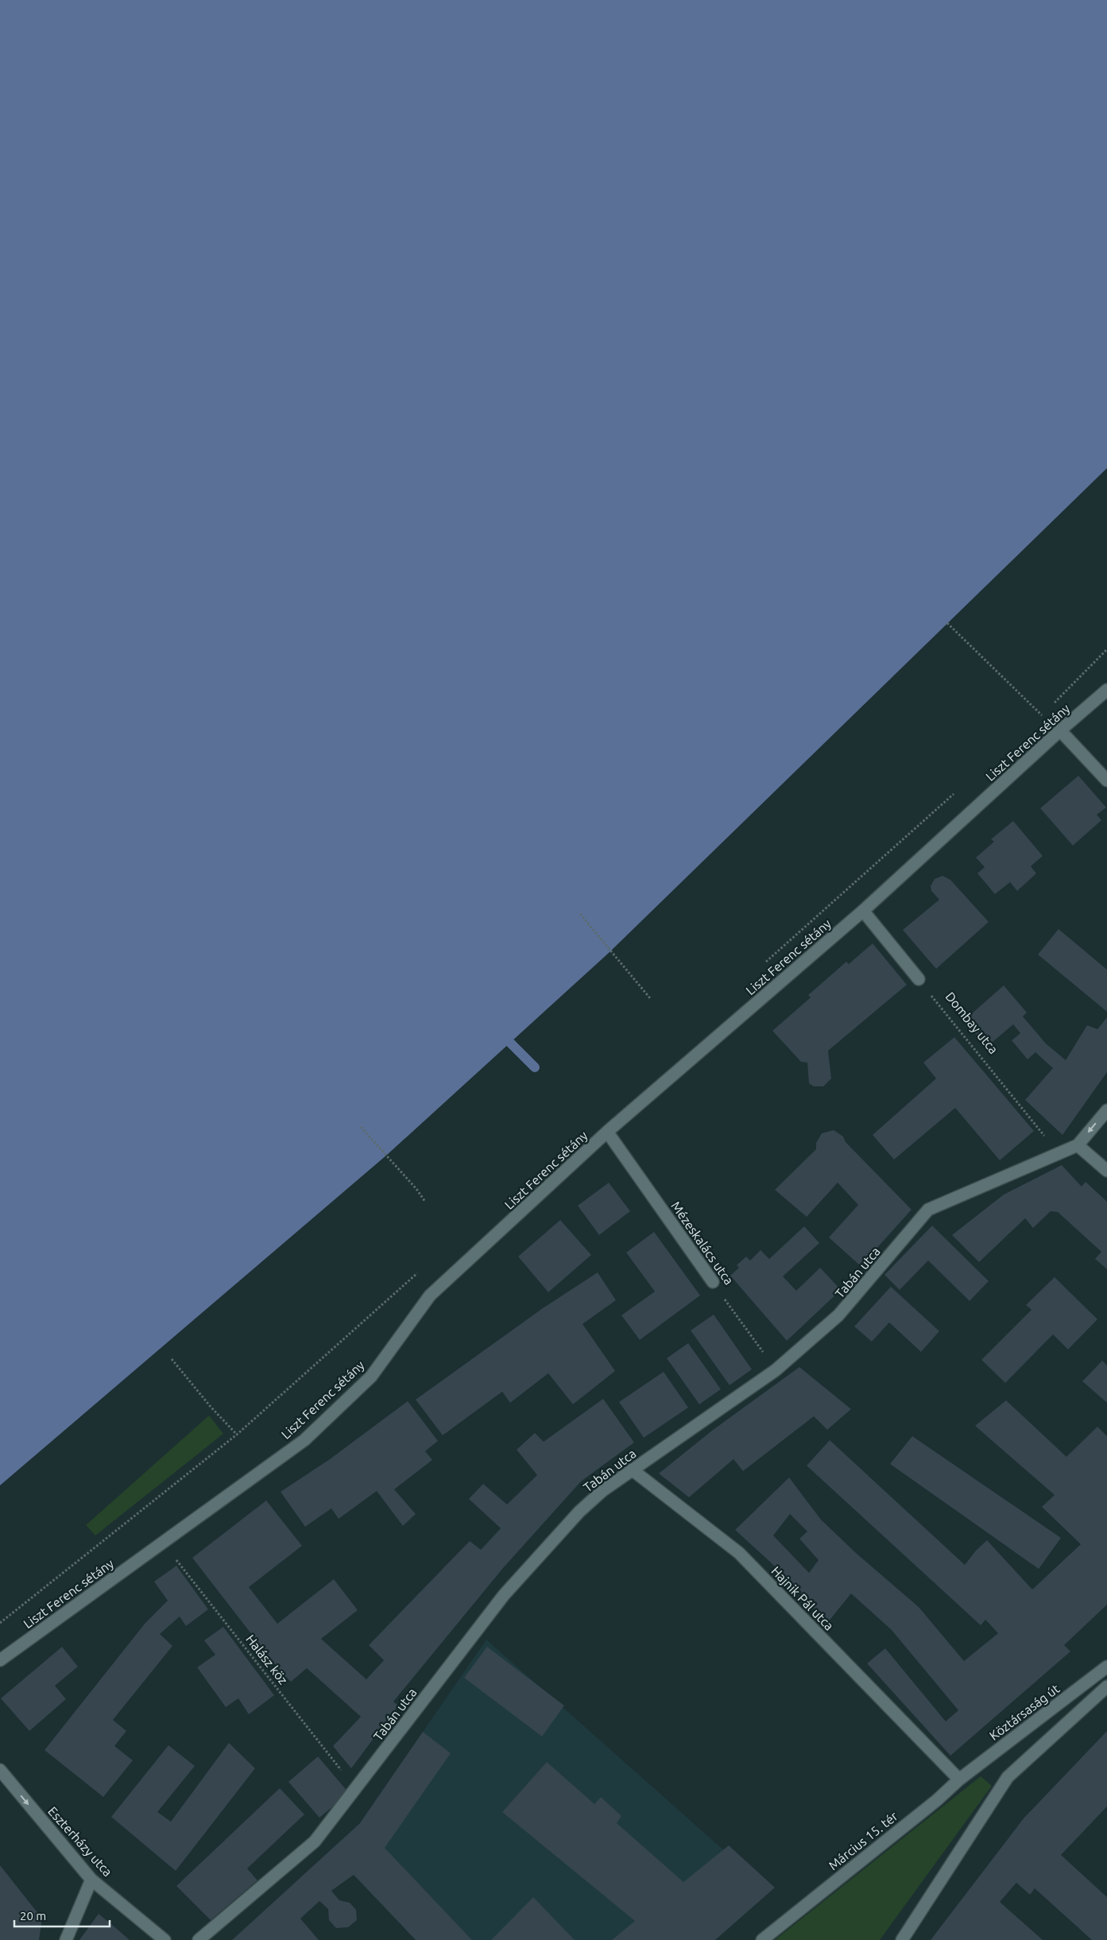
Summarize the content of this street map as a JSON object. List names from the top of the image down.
{
  "streets": {
    "street": [
      "Liszt Ferenc sétány",
      "Mézeskalács utca",
      "Tabán utca",
      "Hajnik Pál utca",
      "Köztársaság út",
      "Március 15. tér",
      "Eszterházy utca"
    ],
    "path": ["Dombay utca", "Halász köz"]
  },
  "crossings": [
    ["Liszt Ferenc sétány", "Mézeskalács utca"],
    ["Liszt Ferenc sétány", "Halász köz"],
    ["Dombay utca", "Tabán utca"],
    ["Mézeskalács utca", "Tabán utca"],
    ["Tabán utca", "Hajnik Pál utca"],
    ["Tabán utca", "Halász köz"],
    ["Hajnik Pál utca", "Köztársaság út"],
    ["Hajnik Pál utca", "Március 15. tér"],
    ["Köztársaság út", "Március 15. tér"]
  ],
  "one_way": ["Eszterházy utca"],
  "scale_bar": "20 m"
}
